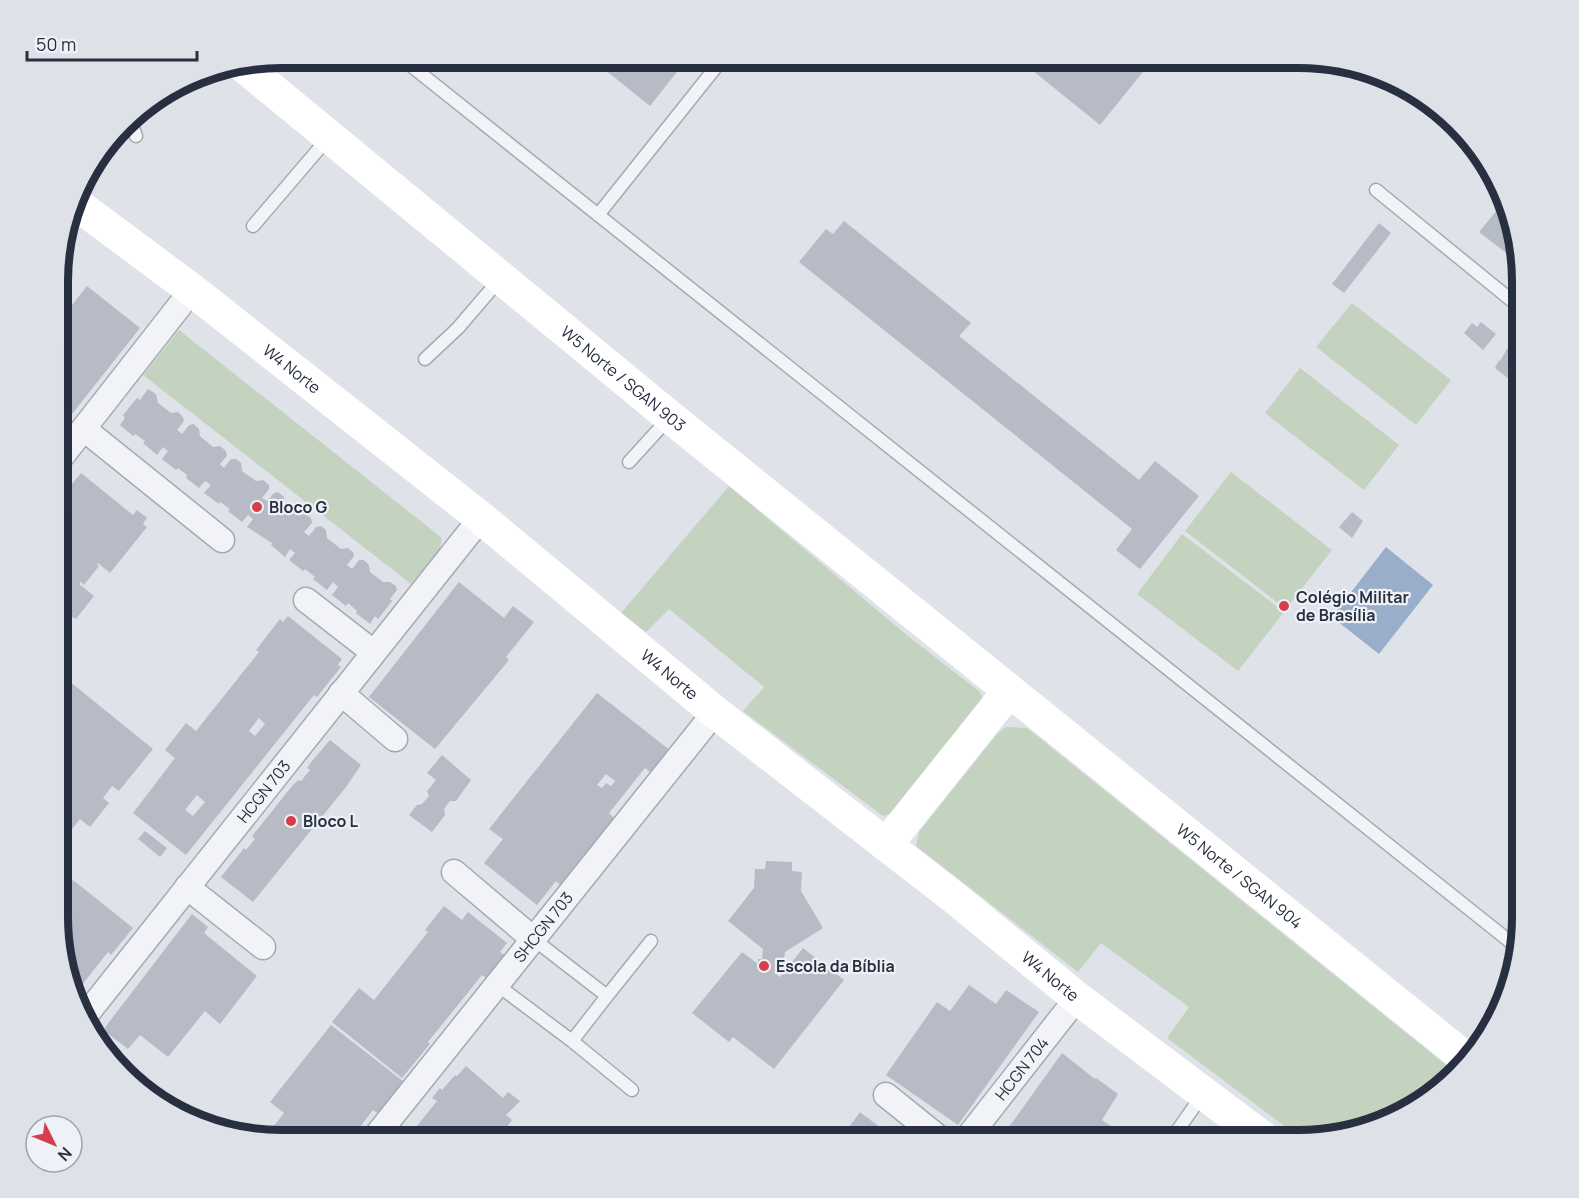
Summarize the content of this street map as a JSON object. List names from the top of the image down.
{
  "streets": {
    "main road": ["W4 Norte", "W5 Norte / SGAN 903", "W5 Norte / SGAN 904"],
    "street": ["HCGN 703", "SHCGN 703", "HCGN 704"]
  },
  "crossings": [
    ["W4 Norte", "HCGN 703"],
    ["W4 Norte", "SHCGN 703"],
    ["W4 Norte", "HCGN 704"],
    ["W5 Norte / SGAN 903", "W5 Norte / SGAN 904"]
  ],
  "places": [
    "Bloco G",
    "Colégio Militar de Brasília",
    "Bloco L",
    "Escola da Bíblia"
  ],
  "scale_bar": "50 m",
  "north": "bottom right"
}
